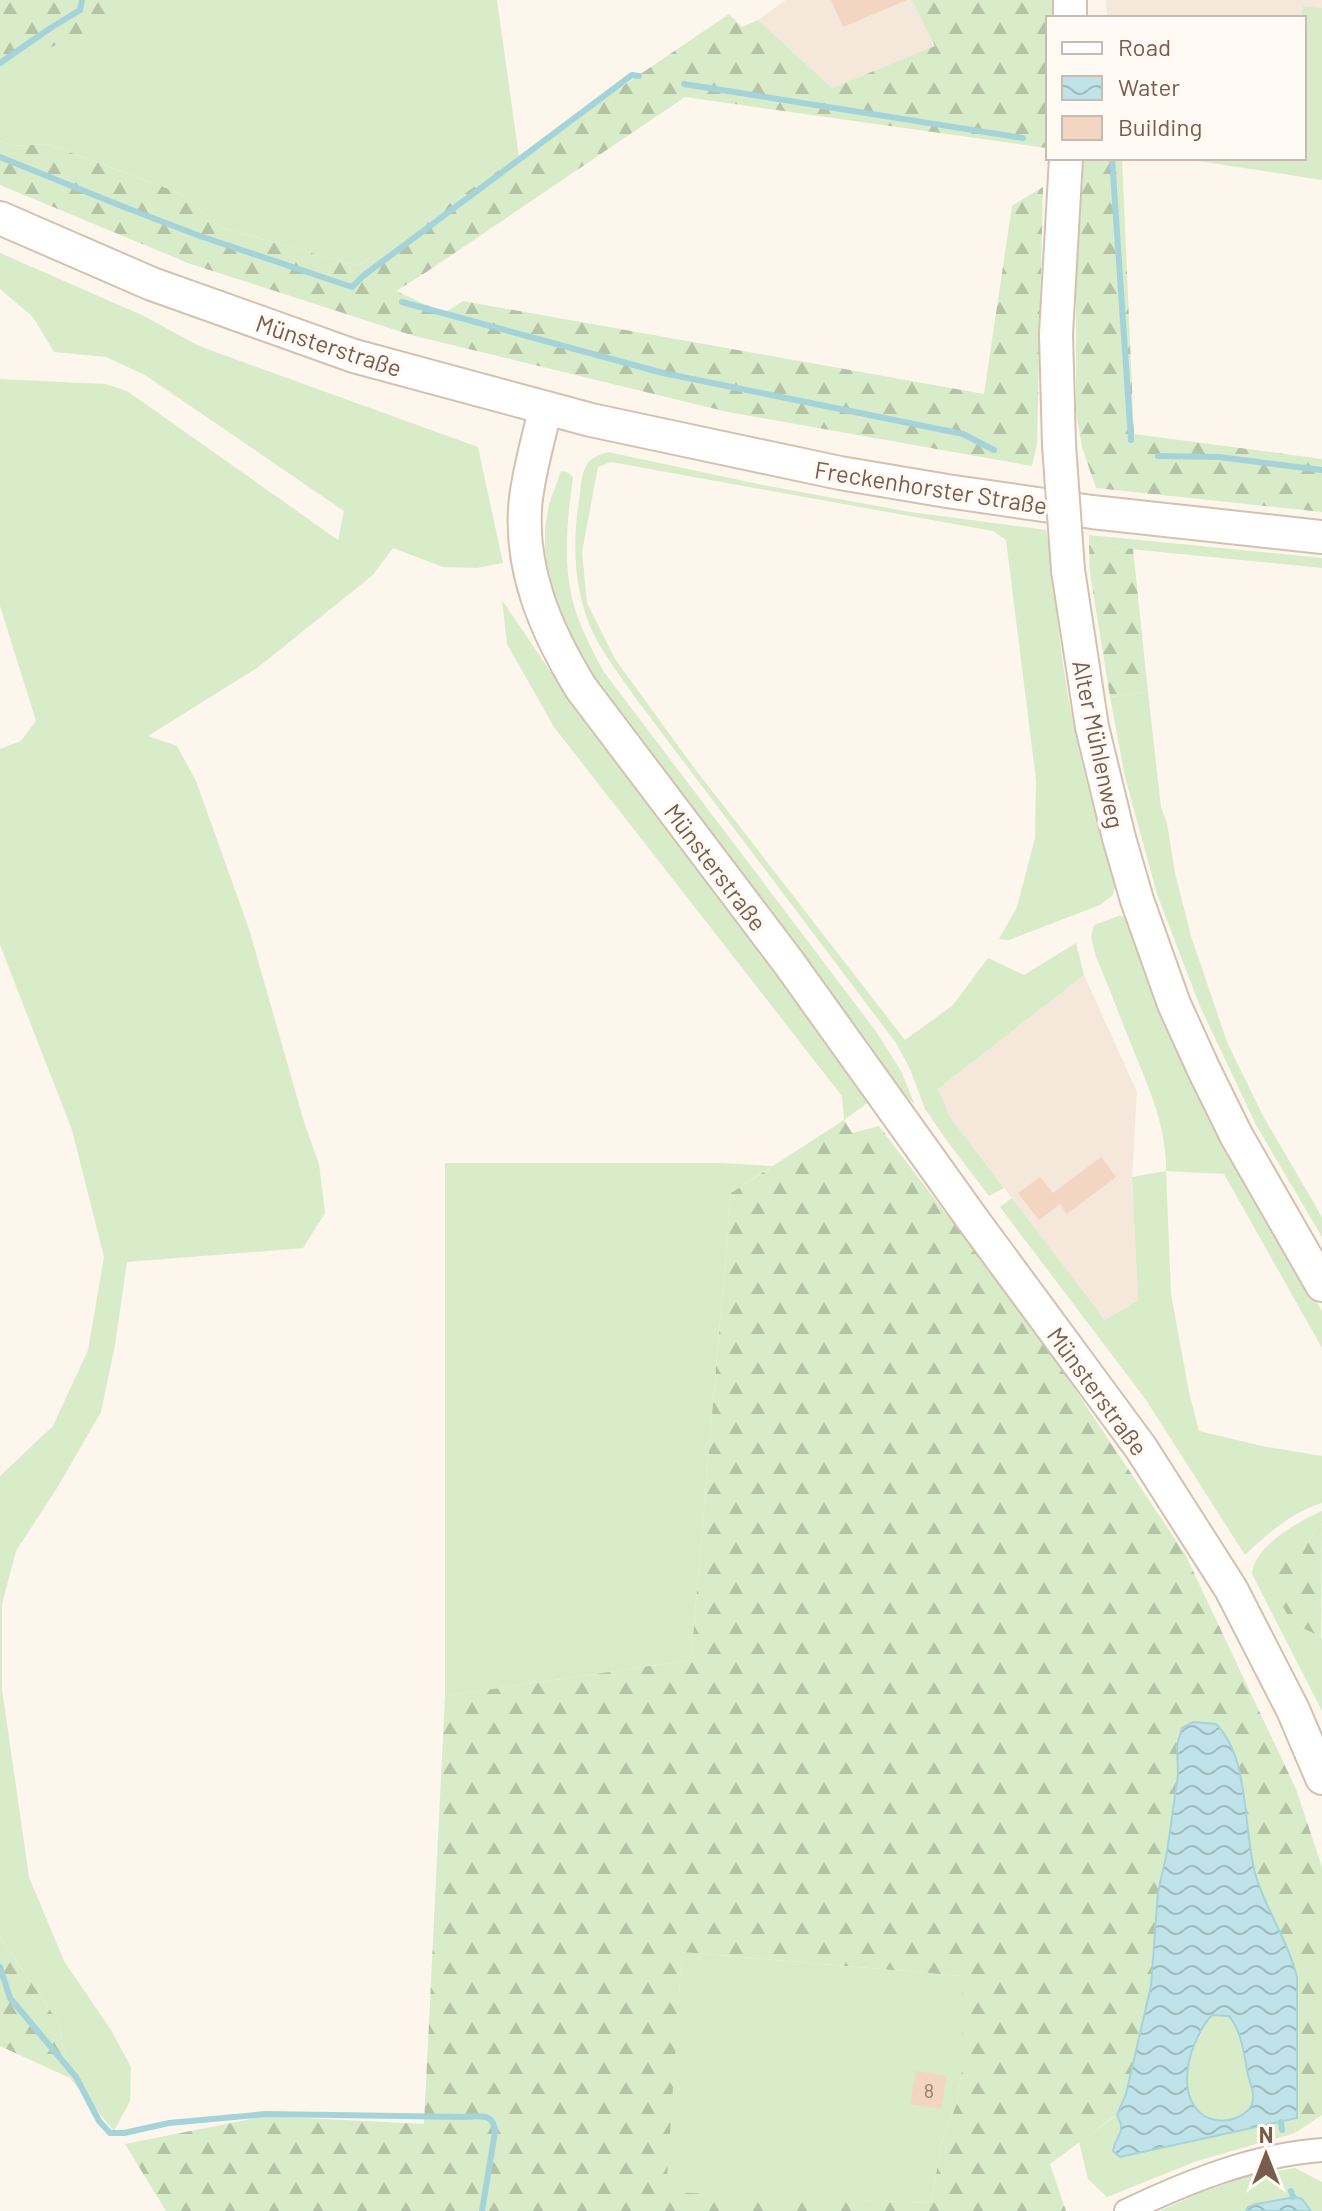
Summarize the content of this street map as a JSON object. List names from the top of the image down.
{
  "streets": {
    "main road": ["Münsterstraße", "Freckenhorster Straße", "Alter Mühlenweg"]
  },
  "crossings": [
    ["Münsterstraße", "Freckenhorster Straße"]
  ],
  "house_numbers": ["8"],
  "legend": ["Road", "Water", "Building"],
  "north": "top"
}
